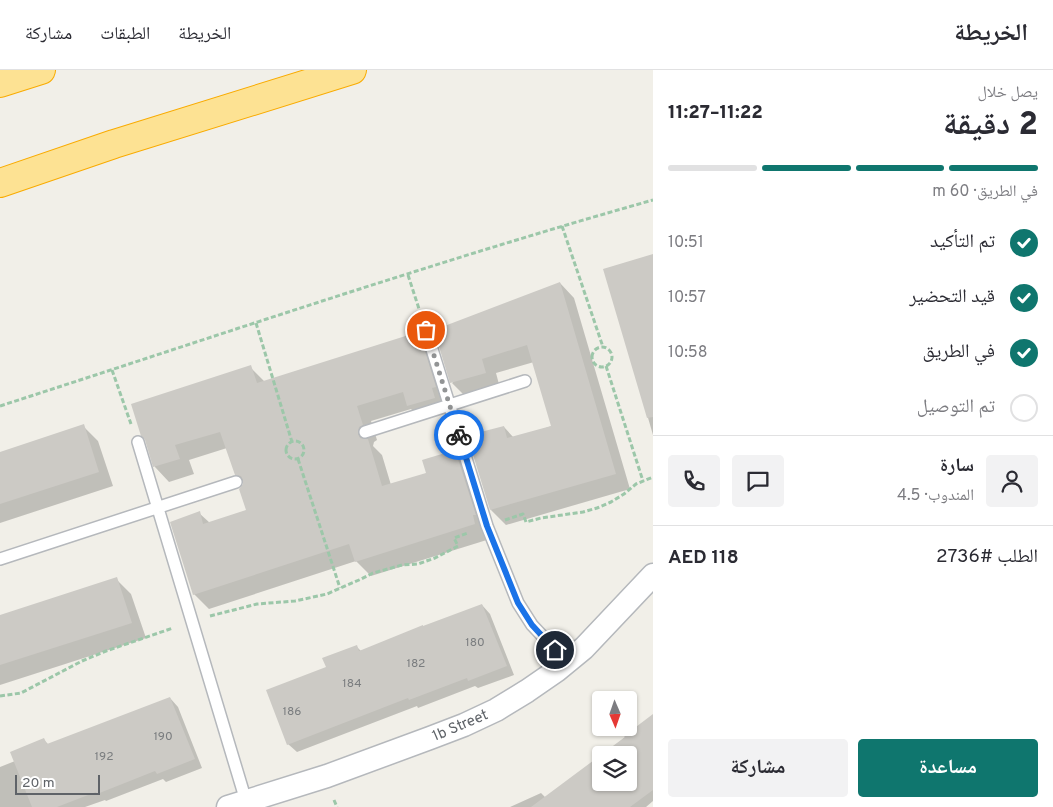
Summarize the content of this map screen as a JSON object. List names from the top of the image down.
{
  "streets": {
    "street": ["1b Street"]
  },
  "house_numbers": [
    "180",
    "182",
    "184",
    "186",
    "190",
    "192"
  ],
  "scale_bar": "20 m",
  "north": "bottom",
  "page": {
    "header": "الخريطة",
    "nav": ["الخريطة", "الطبقات", "مشاركة"],
    "heading": ["2 دقيقة", "يصل خلال", "11:22–11:27"],
    "panel": [
      "سارة",
      "المندوب · 4.5",
      "الطلب #2736",
      "AED 118"
    ],
    "bar": "في الطريق · 60 m",
    "list": [
      ["تم التأكيد", "10:51"],
      ["قيد التحضير", "10:57"],
      ["في الطريق", "10:58"],
      "تم التوصيل"
    ],
    "buttons": ["مساعدة", "مشاركة"],
    "scale": "20 m"
  }
}
